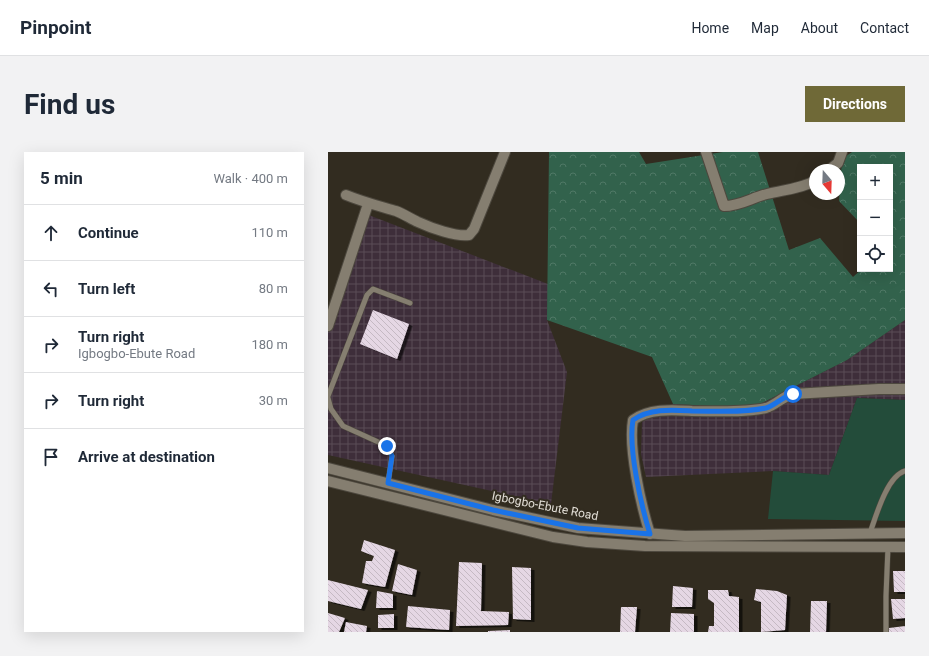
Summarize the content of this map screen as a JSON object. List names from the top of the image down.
{
  "streets": {
    "main road": ["Igbogbo-Ebute Road"]
  },
  "north": "bottom",
  "page": {
    "header": "Pinpoint",
    "nav": [
      "Home",
      "Map",
      "About",
      "Contact"
    ],
    "buttons": "Directions",
    "title": "Find us",
    "heading": ["5 min", "Walk · 400 m"],
    "map_buttons": ["+", "−"],
    "list": [
      ["Continue", "110 m"],
      ["Turn left", "80 m"],
      ["Turn right", "Igbogbo-Ebute Road", "180 m"],
      ["Turn right", "30 m"],
      "Arrive at destination"
    ]
  }
}
